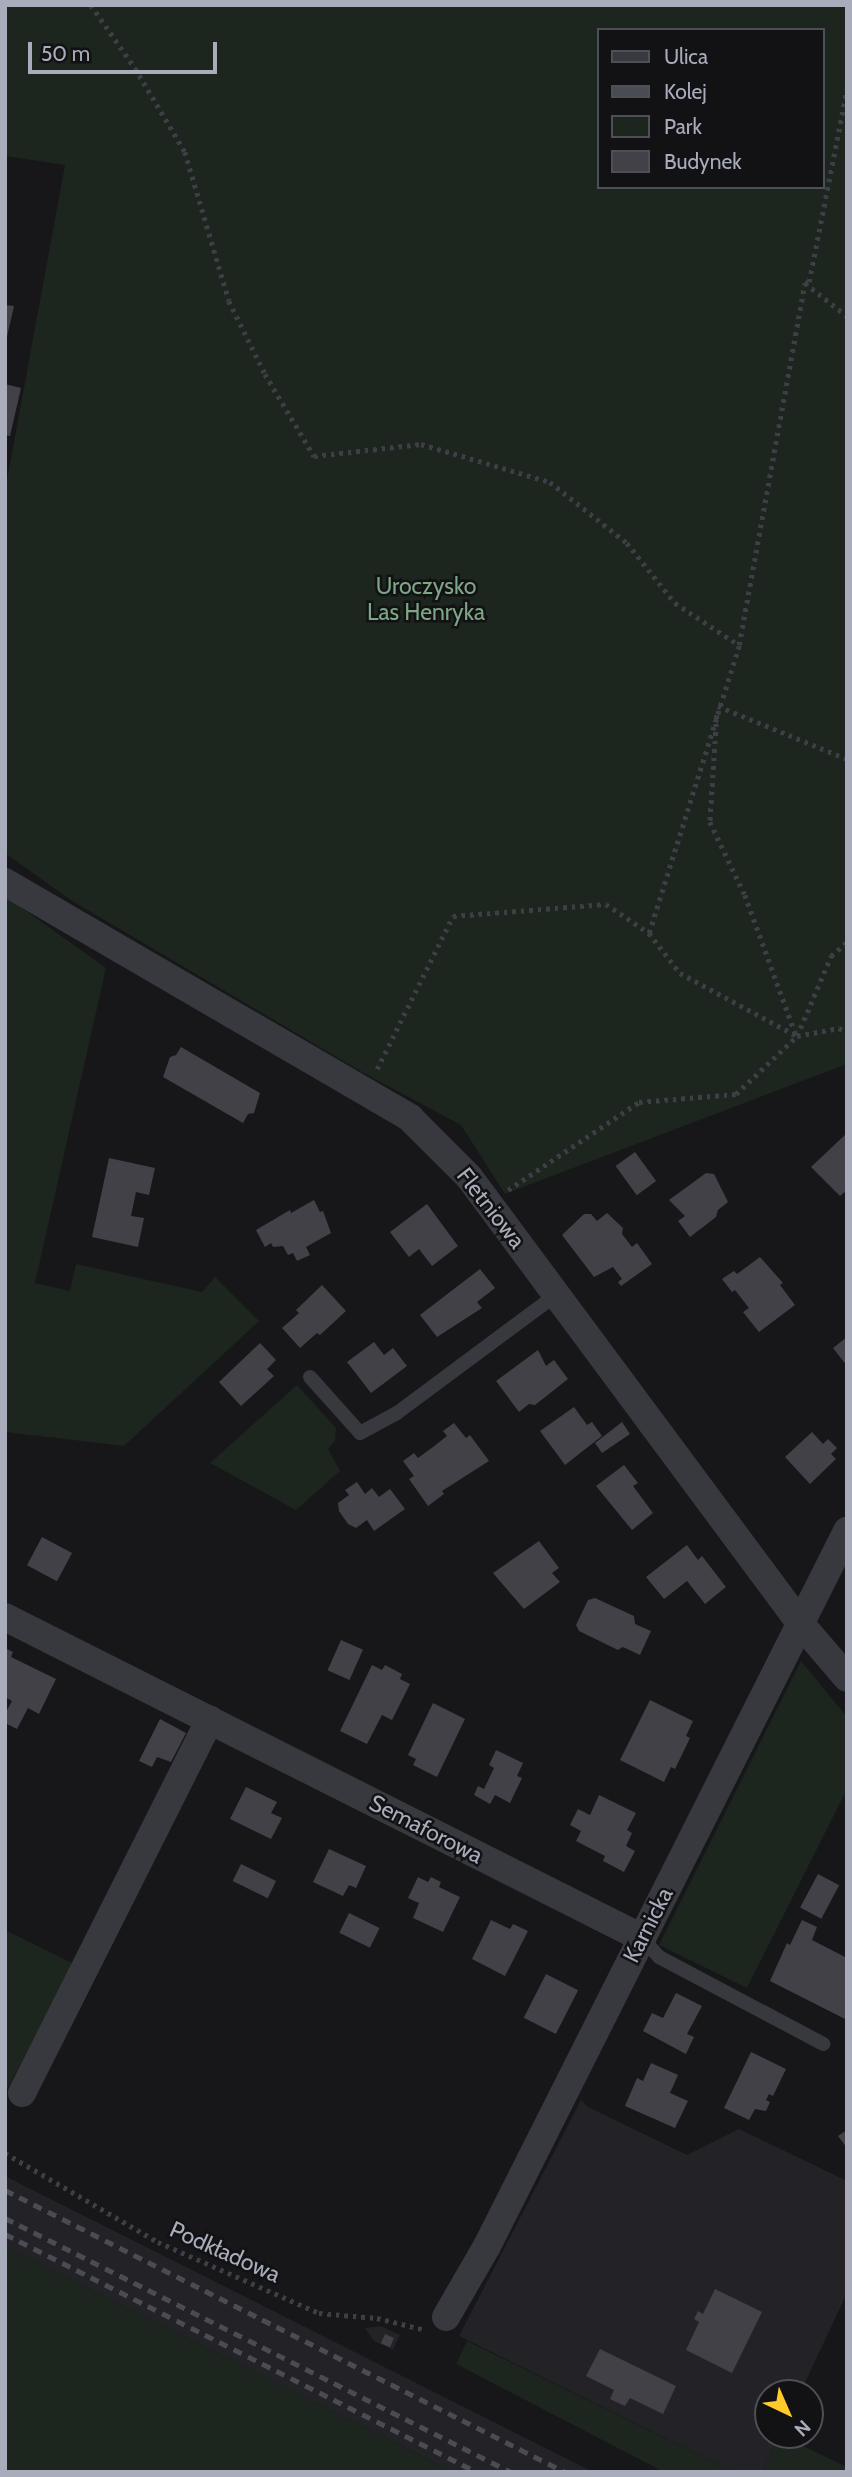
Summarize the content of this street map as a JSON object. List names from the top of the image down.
{
  "streets": {
    "street": ["Fletniowa", "Semaforowa", "Karnicka"],
    "path": ["Podkładowa"]
  },
  "crossings": [
    ["Fletniowa", "Karnicka"],
    ["Semaforowa", "Karnicka"],
    ["Karnicka", "Podkładowa"]
  ],
  "parks": ["Uroczysko Las Henryka"],
  "legend": [
    "Ulica",
    "Kolej",
    "Park",
    "Budynek"
  ],
  "scale_bar": "50 m",
  "north": "bottom right"
}
